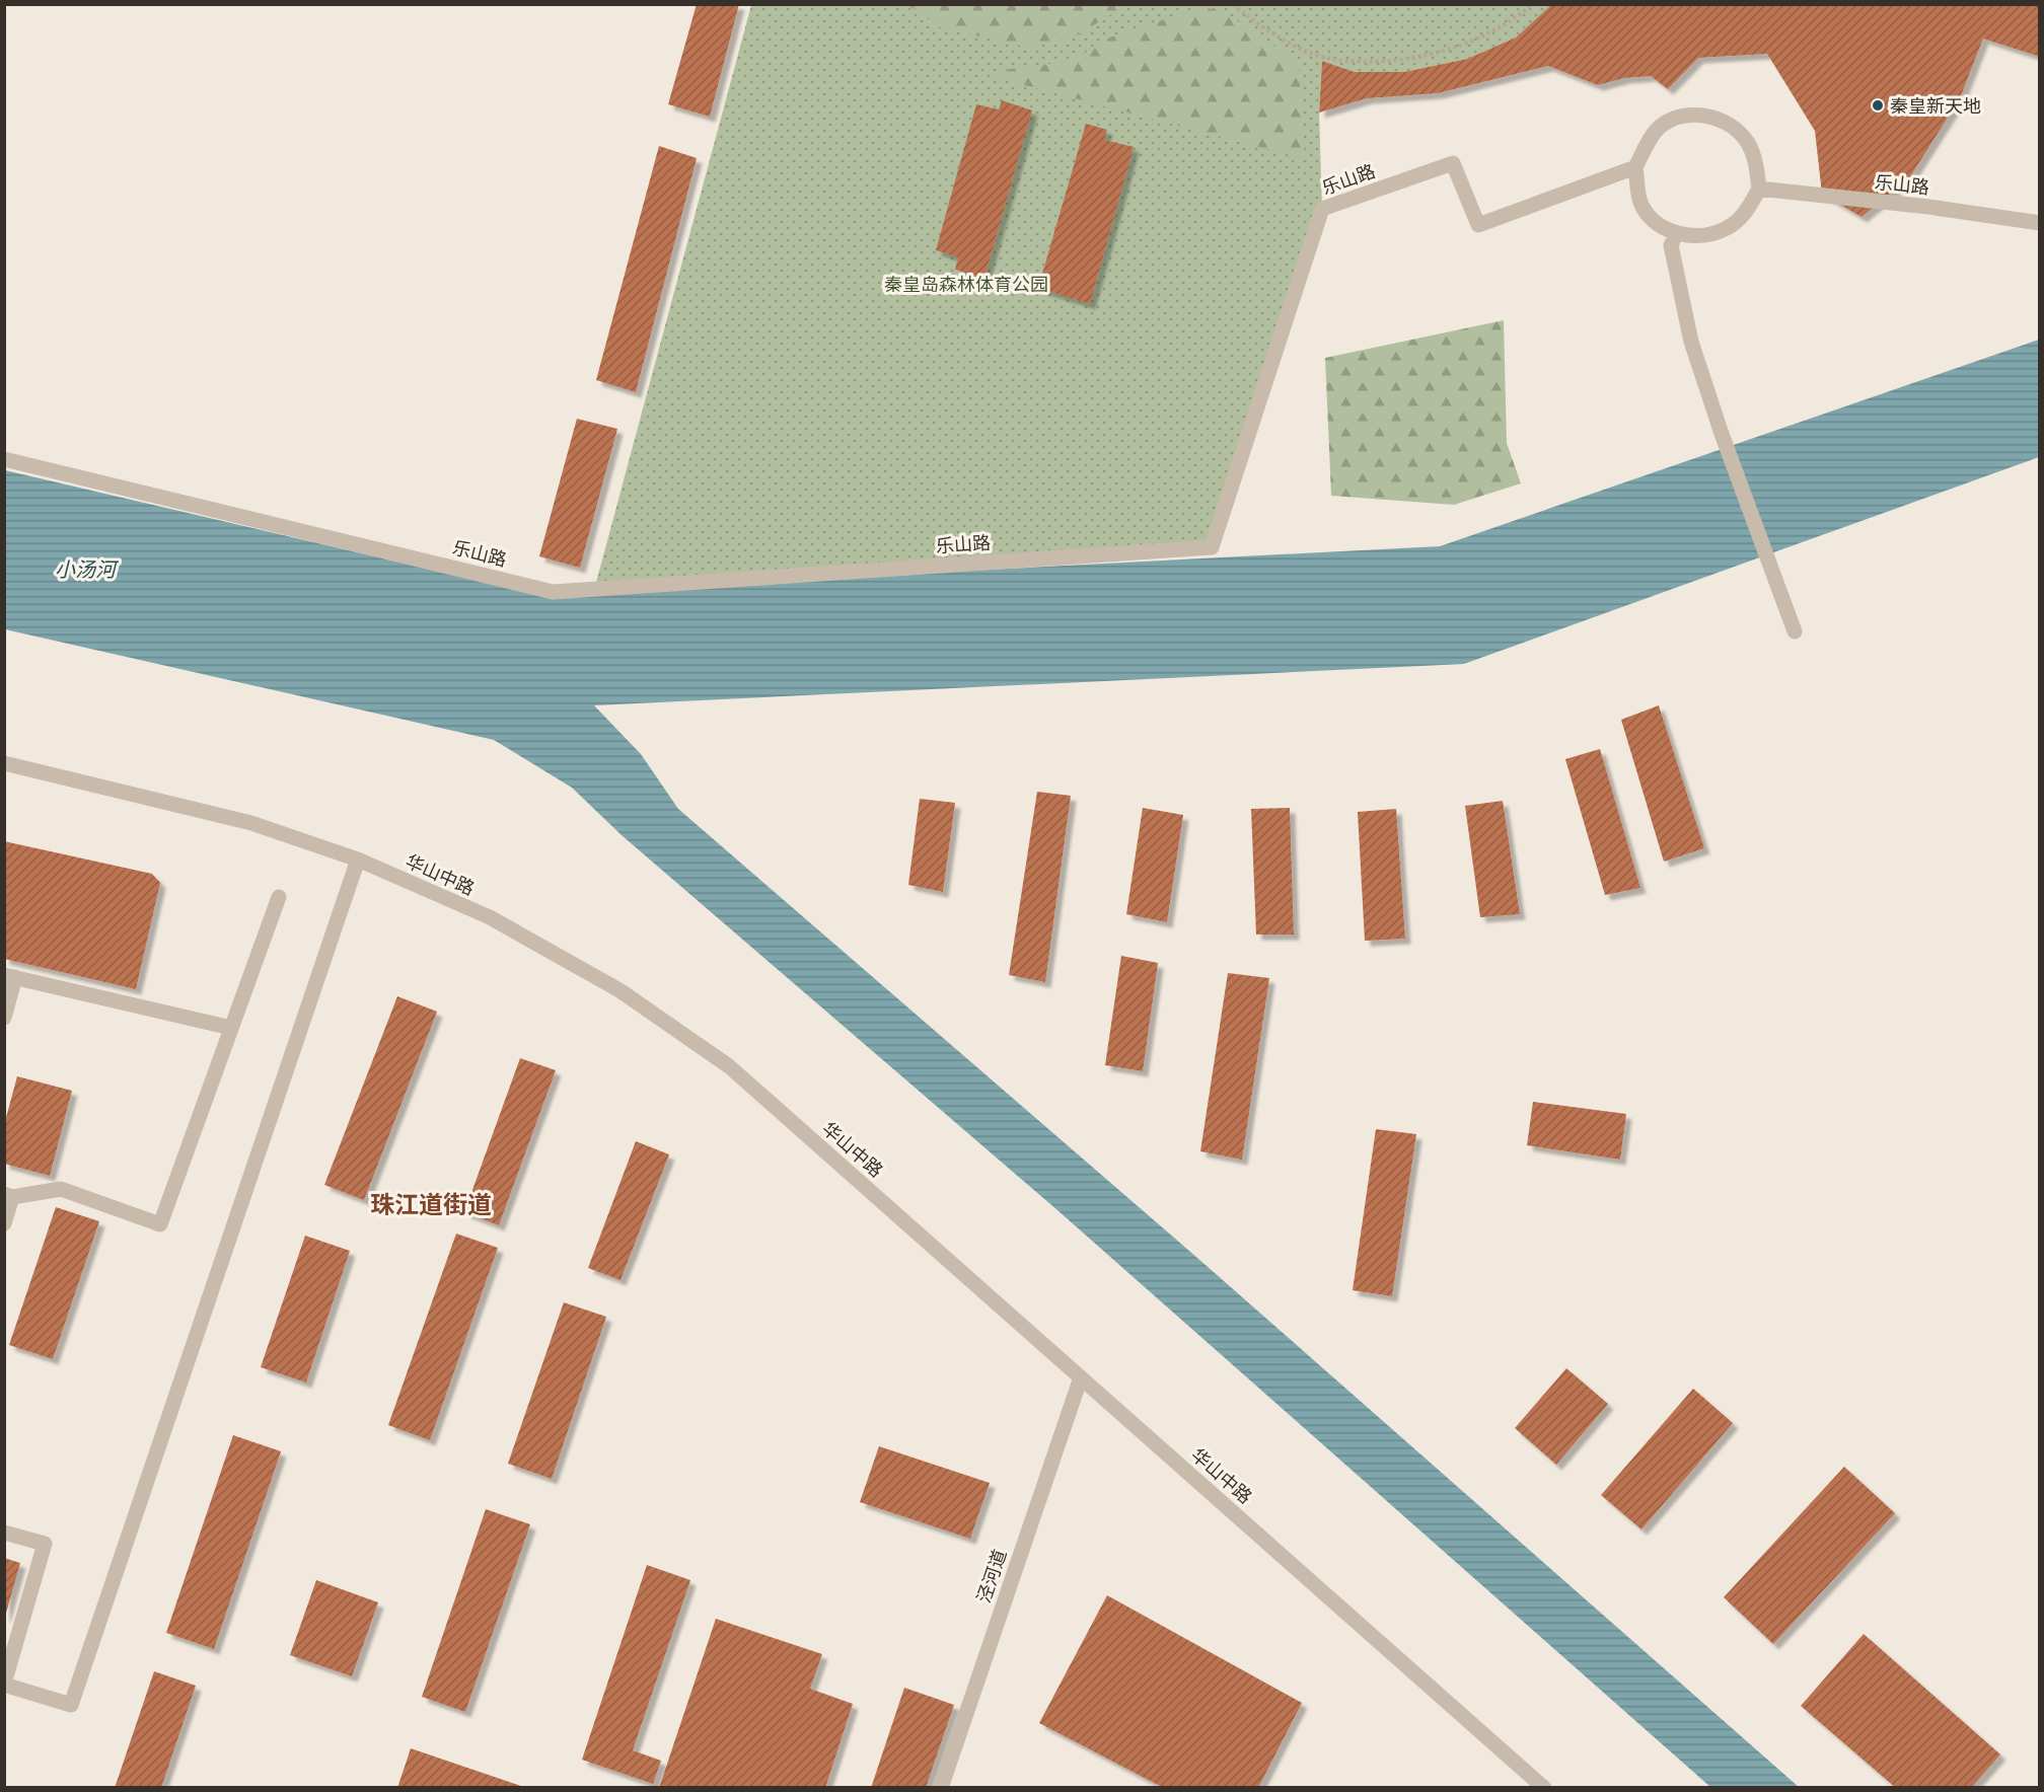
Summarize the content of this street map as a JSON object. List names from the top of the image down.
{
  "streets": {
    "street": ["乐山路", "华山中路", "泾河道"]
  },
  "crossings": [
    ["华山中路", "泾河道"]
  ],
  "districts": ["珠江道街道"],
  "water": ["小汤河"],
  "parks": ["秦皇岛森林体育公园"],
  "places": ["秦皇新天地"]
}
